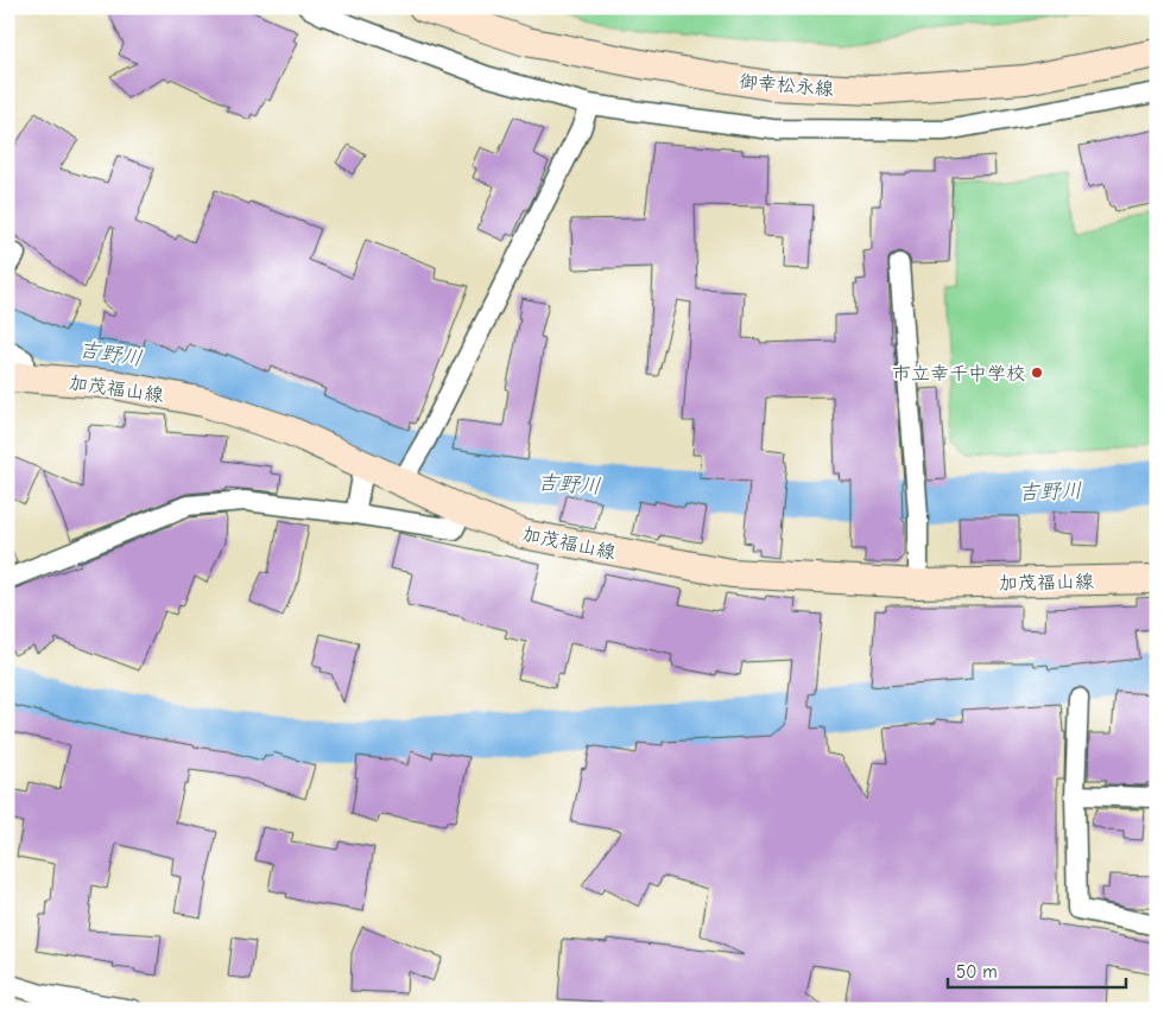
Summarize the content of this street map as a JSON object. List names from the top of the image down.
{
  "streets": {
    "main road": ["御幸松永線", "加茂福山線"]
  },
  "water": ["吉野川"],
  "places": ["市立幸千中学校"],
  "scale_bar": "50 m"
}
